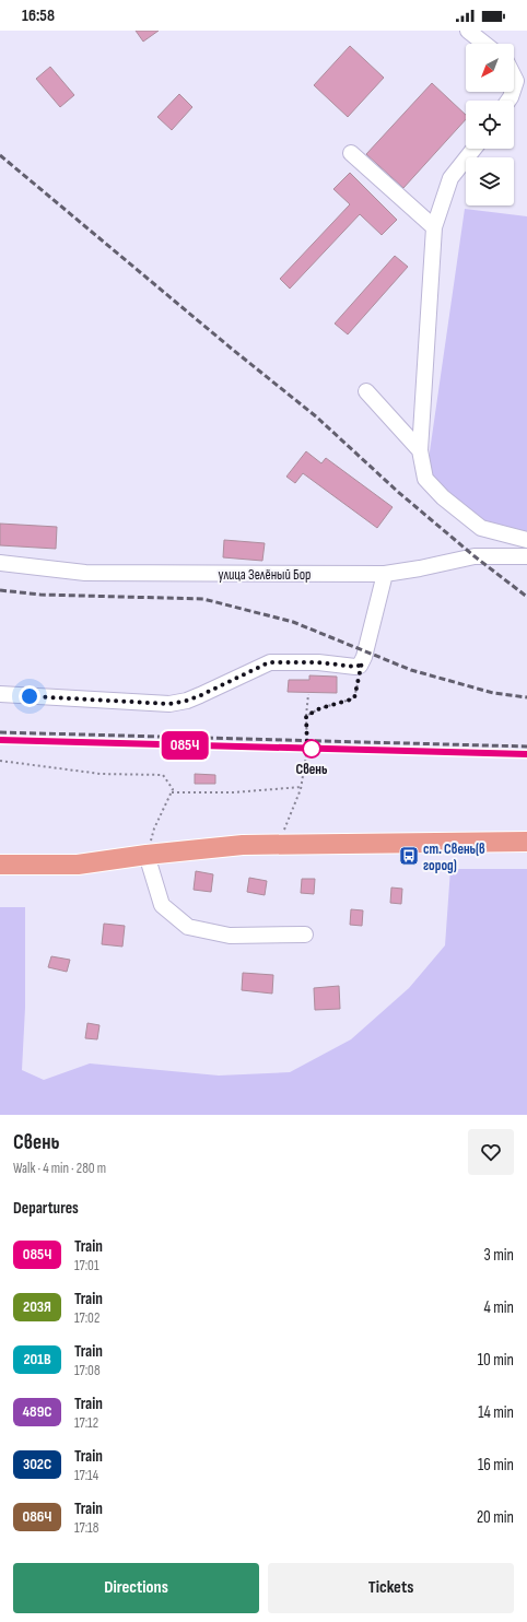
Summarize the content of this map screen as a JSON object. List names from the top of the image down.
{
  "streets": {
    "street": ["улица Зелёный Бор"]
  },
  "places": {
    "other": ["Свень"],
    "bus stop": ["ст. Свень(в город)"]
  },
  "north": "bottom left",
  "page": {
    "status": "16:58",
    "on_map": "085Ч",
    "heading": [
      ["Свень", "Walk · 4 min · 280 m"],
      "Departures"
    ],
    "list": [
      {
        "mark": "085Ч",
        "name": "Train",
        "note": "17:01",
        "value": "3 min"
      },
      {
        "mark": "203Я",
        "name": "Train",
        "note": "17:02",
        "value": "4 min"
      },
      {
        "mark": "201В",
        "name": "Train",
        "note": "17:08",
        "value": "10 min"
      },
      {
        "mark": "489С",
        "name": "Train",
        "note": "17:12",
        "value": "14 min"
      },
      {
        "mark": "302С",
        "name": "Train",
        "note": "17:14",
        "value": "16 min"
      },
      {
        "mark": "086Ч",
        "name": "Train",
        "note": "17:18",
        "value": "20 min"
      }
    ],
    "buttons": ["Directions", "Tickets"]
  }
}
